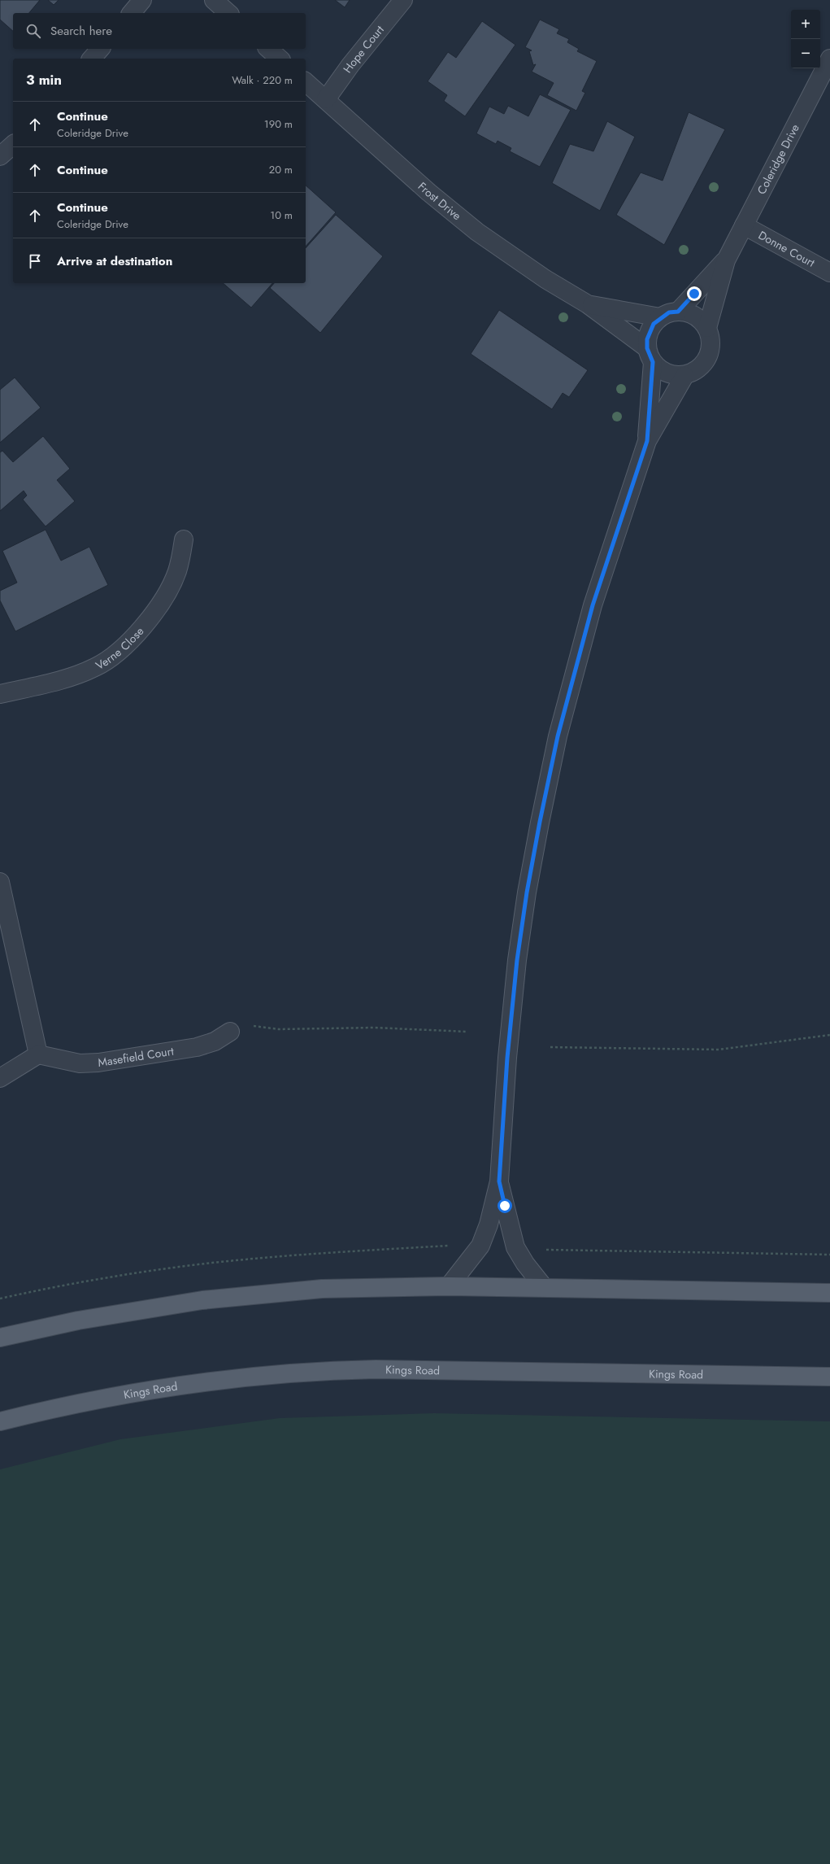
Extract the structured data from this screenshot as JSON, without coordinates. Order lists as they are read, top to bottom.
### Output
{
  "streets": {
    "main road": ["Kings Road"],
    "street": [
      "Hope Court",
      "Coleridge Drive",
      "Frost Drive",
      "Donne Court",
      "Verne Close",
      "Masefield Court"
    ]
  },
  "crossings": [
    ["Hope Court", "Frost Drive"],
    ["Coleridge Drive", "Frost Drive"],
    ["Coleridge Drive", "Donne Court"]
  ],
  "page": {
    "map_buttons": ["+", "−"],
    "search": "Search here",
    "heading": ["3 min", "Walk · 220 m"],
    "list": [
      ["Continue", "Coleridge Drive", "190 m"],
      ["Continue", "20 m"],
      ["Continue", "Coleridge Drive", "10 m"],
      "Arrive at destination"
    ]
  }
}
